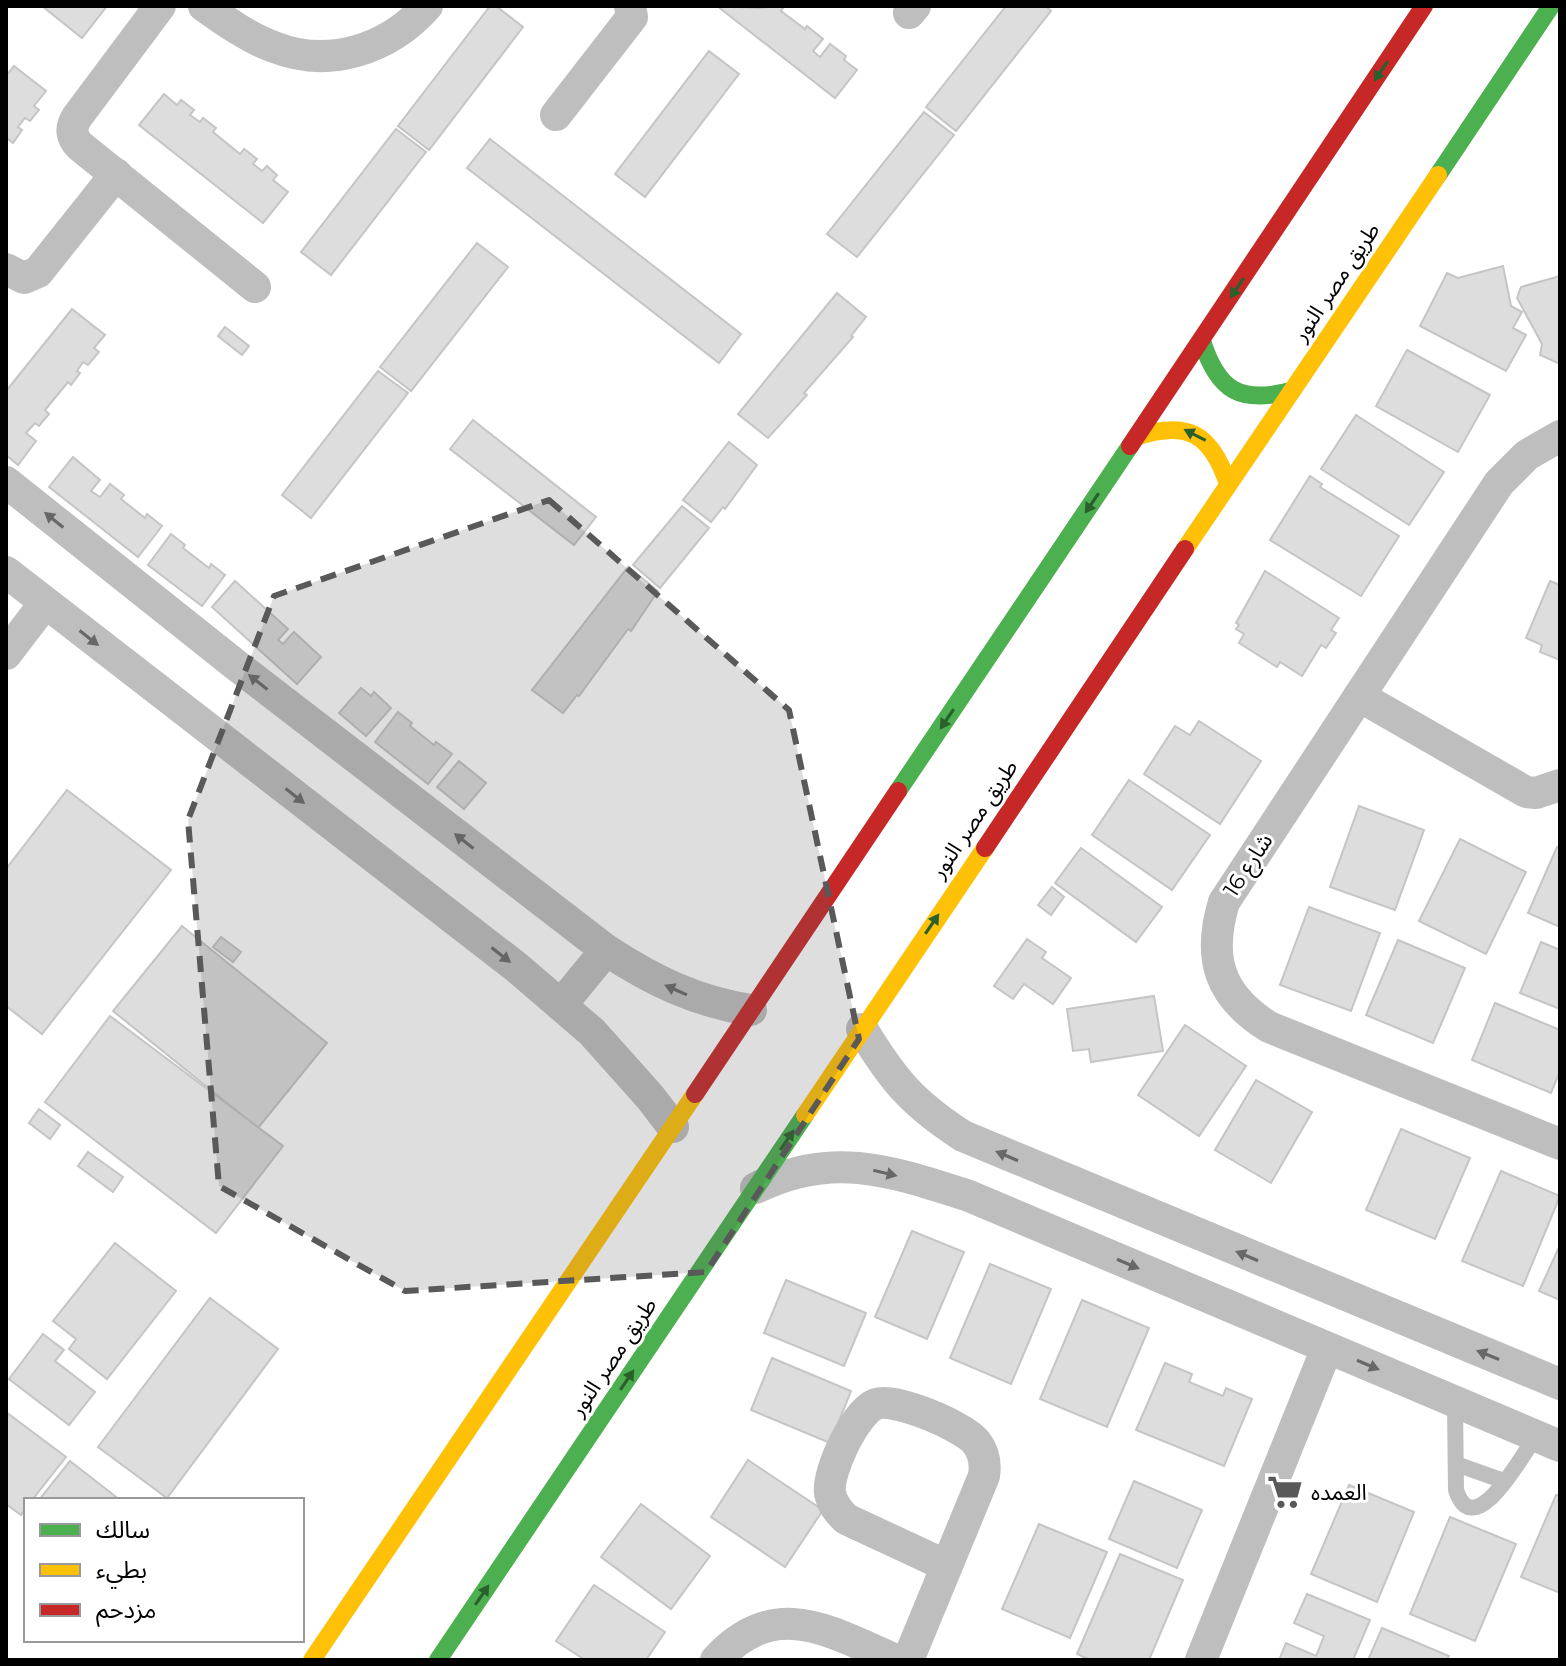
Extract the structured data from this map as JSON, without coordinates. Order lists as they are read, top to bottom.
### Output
{
  "streets": {
    "street": ["طريق مصر النور", "شارع 16"]
  },
  "places": {
    "supermarket": ["العمده"]
  },
  "legend": ["سالك", "بطيء", "مزدحم"]
}
